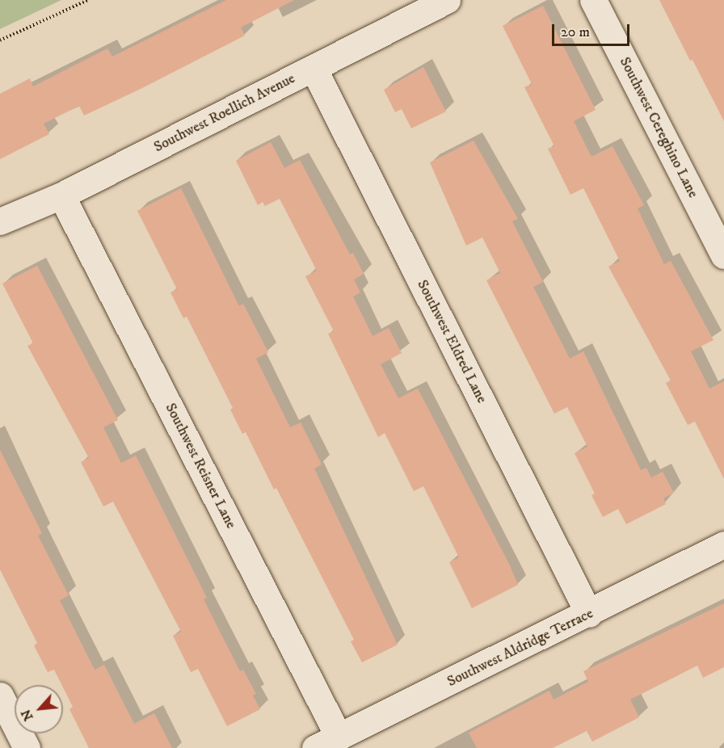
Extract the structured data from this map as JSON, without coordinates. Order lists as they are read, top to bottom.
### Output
{
  "streets": {
    "street": [
      "Southwest Roellich Avenue",
      "Southwest Cereghino Lane",
      "Southwest Eldred Lane",
      "Southwest Reisner Lane",
      "Southwest Aldridge Terrace"
    ]
  },
  "crossings": [
    ["Southwest Roellich Avenue", "Southwest Eldred Lane"],
    ["Southwest Roellich Avenue", "Southwest Reisner Lane"],
    ["Southwest Eldred Lane", "Southwest Aldridge Terrace"],
    ["Southwest Reisner Lane", "Southwest Aldridge Terrace"]
  ],
  "scale_bar": "20 m",
  "north": "bottom left"
}
